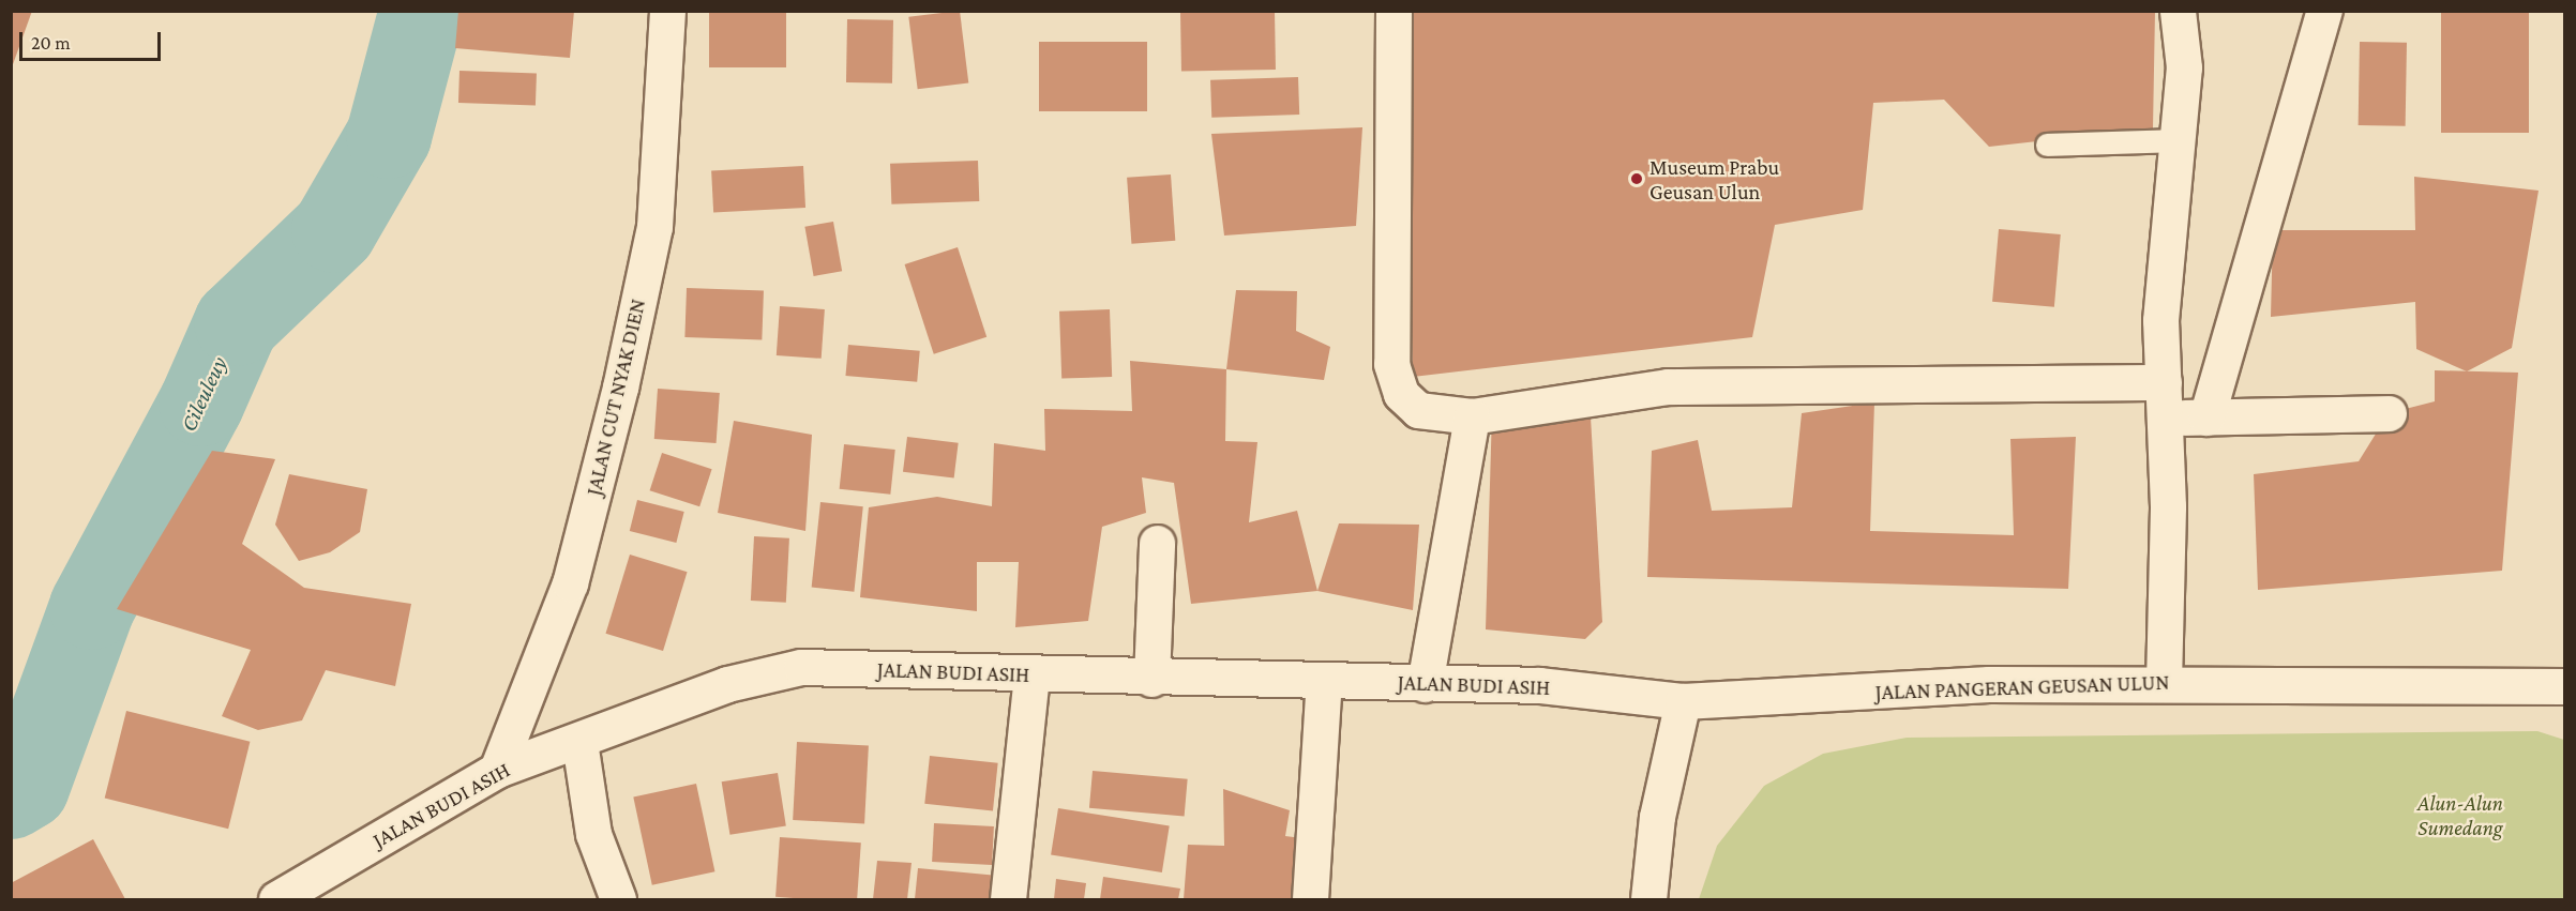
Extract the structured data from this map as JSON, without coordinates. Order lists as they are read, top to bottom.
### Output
{
  "streets": {
    "street": ["JALAN CUT NYAK DIEN", "JALAN BUDI ASIH", "JALAN PANGERAN GEUSAN ULUN"]
  },
  "crossings": [
    ["JALAN CUT NYAK DIEN", "JALAN BUDI ASIH"],
    ["JALAN BUDI ASIH", "JALAN PANGERAN GEUSAN ULUN"]
  ],
  "water": ["Cileuleuy"],
  "parks": ["Alun-Alun Sumedang"],
  "places": ["Museum Prabu Geusan Ulun"],
  "scale_bar": "20 m"
}
